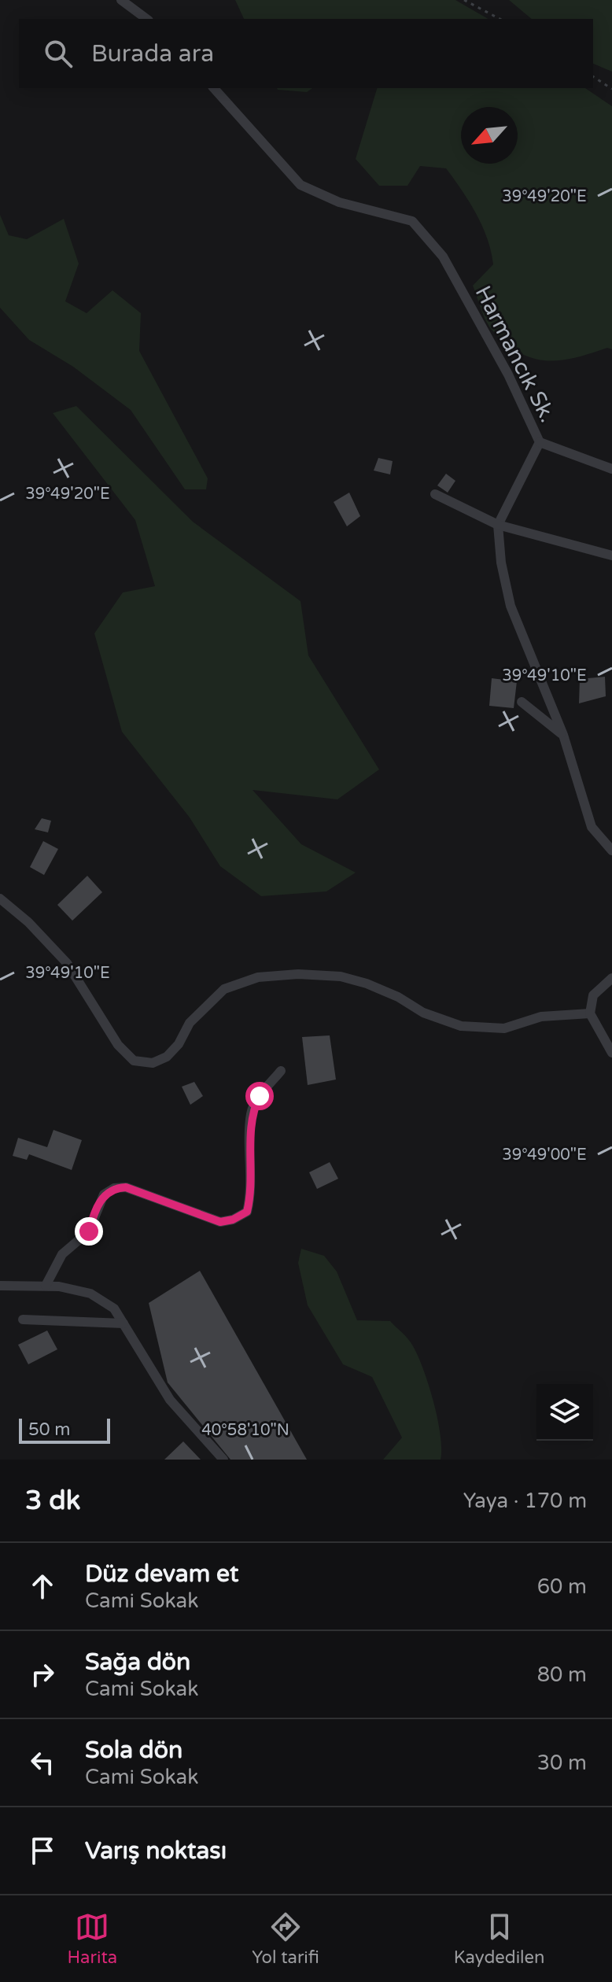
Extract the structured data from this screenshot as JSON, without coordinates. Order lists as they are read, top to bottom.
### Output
{
  "streets": {
    "street": ["Harmancık Sk."]
  },
  "scale_bar": "50 m",
  "north": "bottom left",
  "page": {
    "search": "Burada ara",
    "scale": "50 m",
    "heading": ["3 dk", "Yaya · 170 m"],
    "list": [
      ["Düz devam et", "Cami Sokak", "60 m"],
      ["Sağa dön", "Cami Sokak", "80 m"],
      ["Sola dön", "Cami Sokak", "30 m"],
      "Varış noktası"
    ],
    "nav": ["Harita", "Yol tarifi", "Kaydedilen"]
  },
  "coordinates": [
    "39°49'20\"E",
    "39°49'10\"E",
    "39°49'00\"E",
    "40°58'10\"N"
  ]
}
